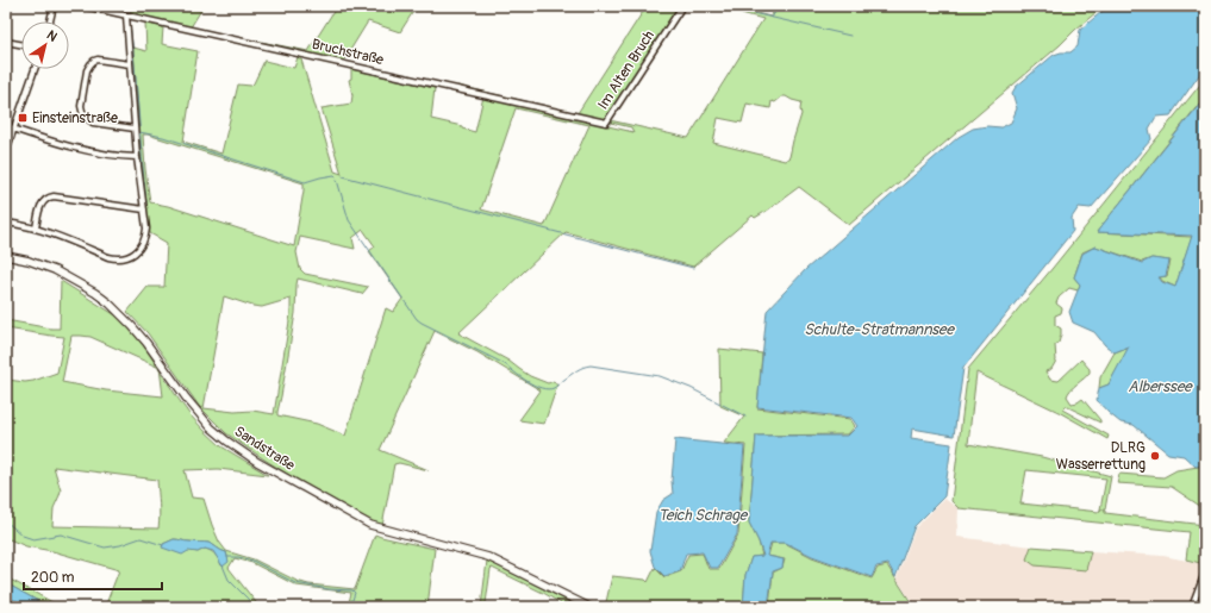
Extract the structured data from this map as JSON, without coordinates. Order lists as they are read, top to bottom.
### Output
{
  "streets": {
    "main road": ["Sandstraße"],
    "street": ["Bruchstraße", "Im Alten Bruch"]
  },
  "crossings": [
    ["Bruchstraße", "Im Alten Bruch"]
  ],
  "water": ["Schulte-Stratmannsee", "Alberssee", "Teich Schrage"],
  "places": {
    "transit": ["Einsteinstraße"],
    "other": ["DLRG Wasserrettung"]
  },
  "scale_bar": "200 m",
  "north": "top right"
}
